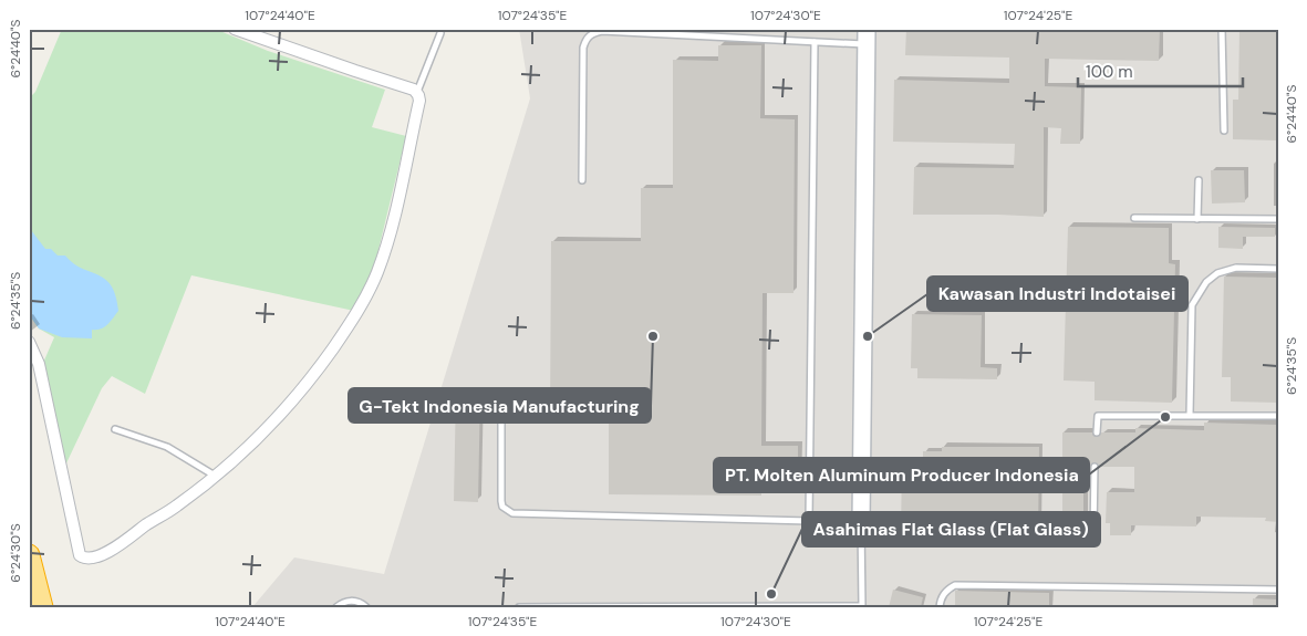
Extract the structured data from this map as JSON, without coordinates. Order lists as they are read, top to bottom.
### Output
{
  "places": [
    "G-Tekt Indonesia Manufacturing",
    "Kawasan Industri Indotaisei",
    "PT. Molten Aluminum Producer Indonesia",
    "Asahimas Flat Glass (Flat Glass)"
  ],
  "scale_bar": "100 m",
  "coordinates": [
    "107°24'40\"E",
    "107°24'35\"E",
    "107°24'30\"E",
    "107°24'25\"E",
    "6°24'40\"S",
    "6°24'35\"S",
    "6°24'30\"S"
  ]
}
